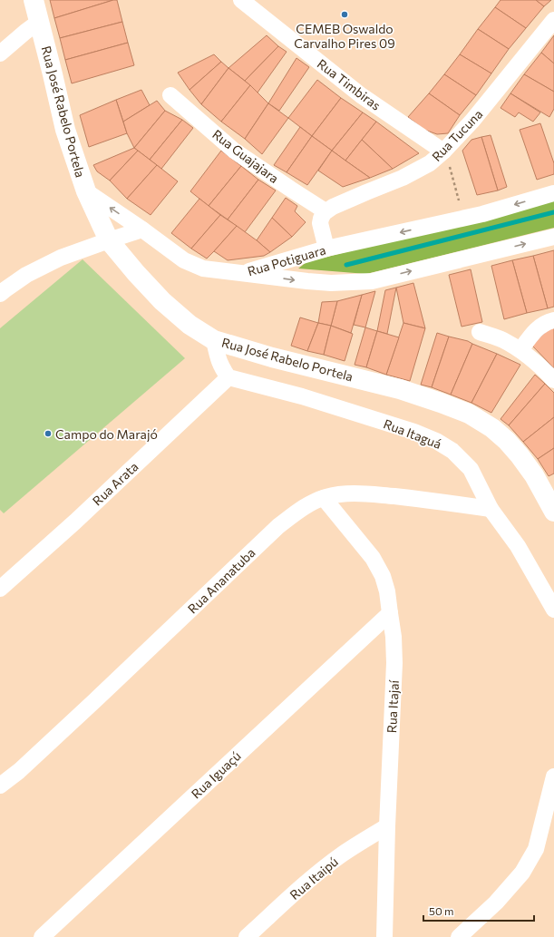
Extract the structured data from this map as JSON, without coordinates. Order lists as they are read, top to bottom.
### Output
{
  "streets": {
    "street": [
      "Rua Timbiras",
      "Rua José Rabelo Portela",
      "Rua Tucuna",
      "Rua Guajajara",
      "Rua Potiguara",
      "Rua Itaguá",
      "Rua Arata",
      "Rua Ananatuba",
      "Rua Itajaí",
      "Rua Iguaçú",
      "Rua Itaipú"
    ]
  },
  "crossings": [
    ["Rua Timbiras", "Rua Tucuna"],
    ["Rua Tucuna", "Rua Guajajara"],
    ["Rua Itaguá", "Rua Arata"],
    ["Rua Itaguá", "Rua Ananatuba"],
    ["Rua Ananatuba", "Rua Itajaí"],
    ["Rua Itajaí", "Rua Iguaçú"],
    ["Rua Itajaí", "Rua Itaipú"]
  ],
  "places": ["CEMEB Oswaldo Carvalho Pires 09", "Campo do Marajó"],
  "scale_bar": "50 m"
}
